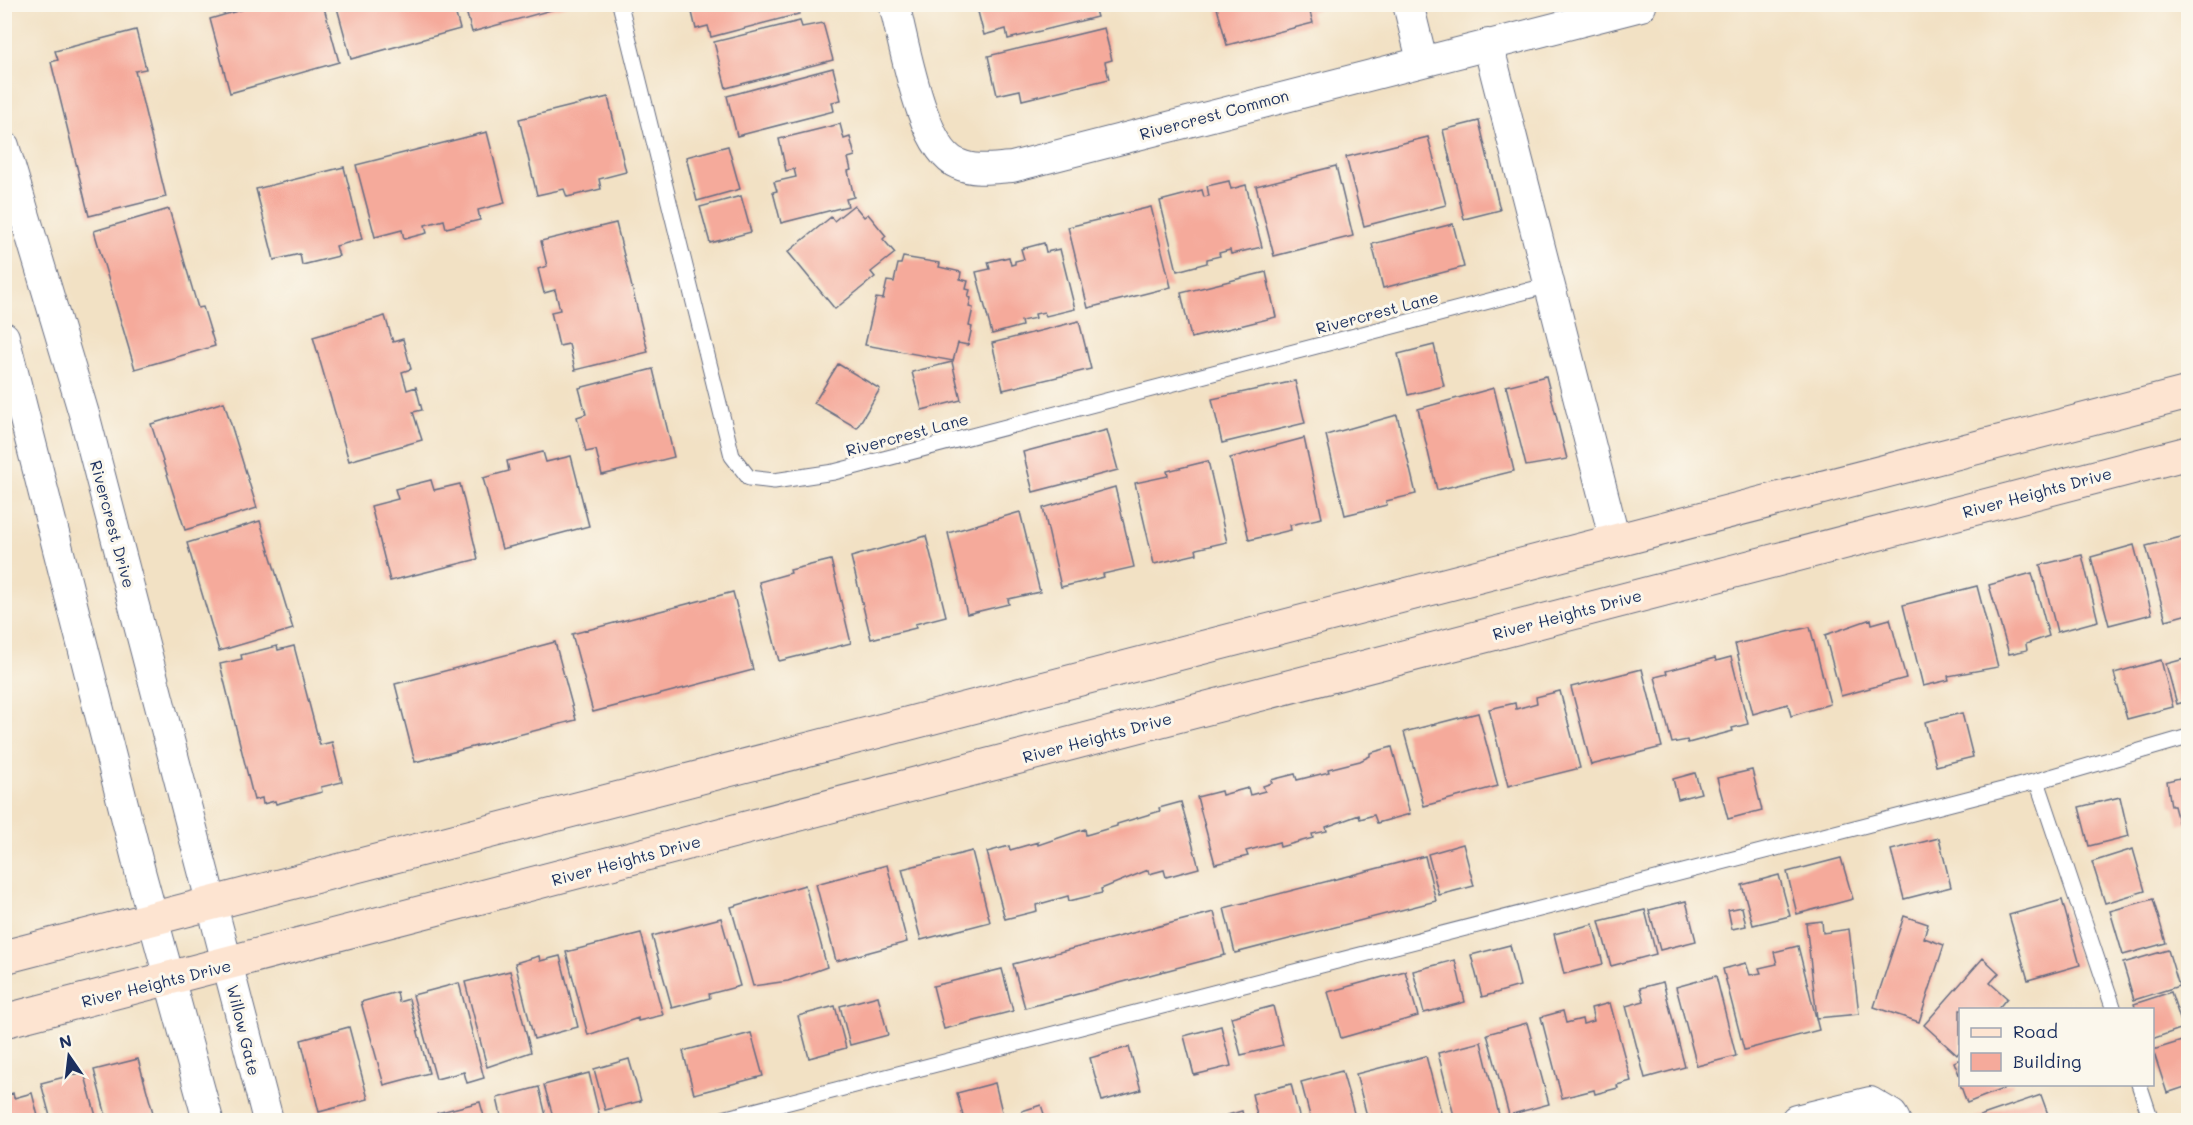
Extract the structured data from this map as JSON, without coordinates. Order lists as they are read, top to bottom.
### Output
{
  "streets": {
    "street": [
      "Rivercrest Common",
      "River Heights Drive",
      "Rivercrest Drive",
      "Willow Gate"
    ],
    "lane": ["Rivercrest Lane"]
  },
  "crossings": [
    ["River Heights Drive", "Willow Gate"],
    ["Rivercrest Drive", "Willow Gate"]
  ],
  "legend": ["Road", "Building"],
  "north": "top"
}
